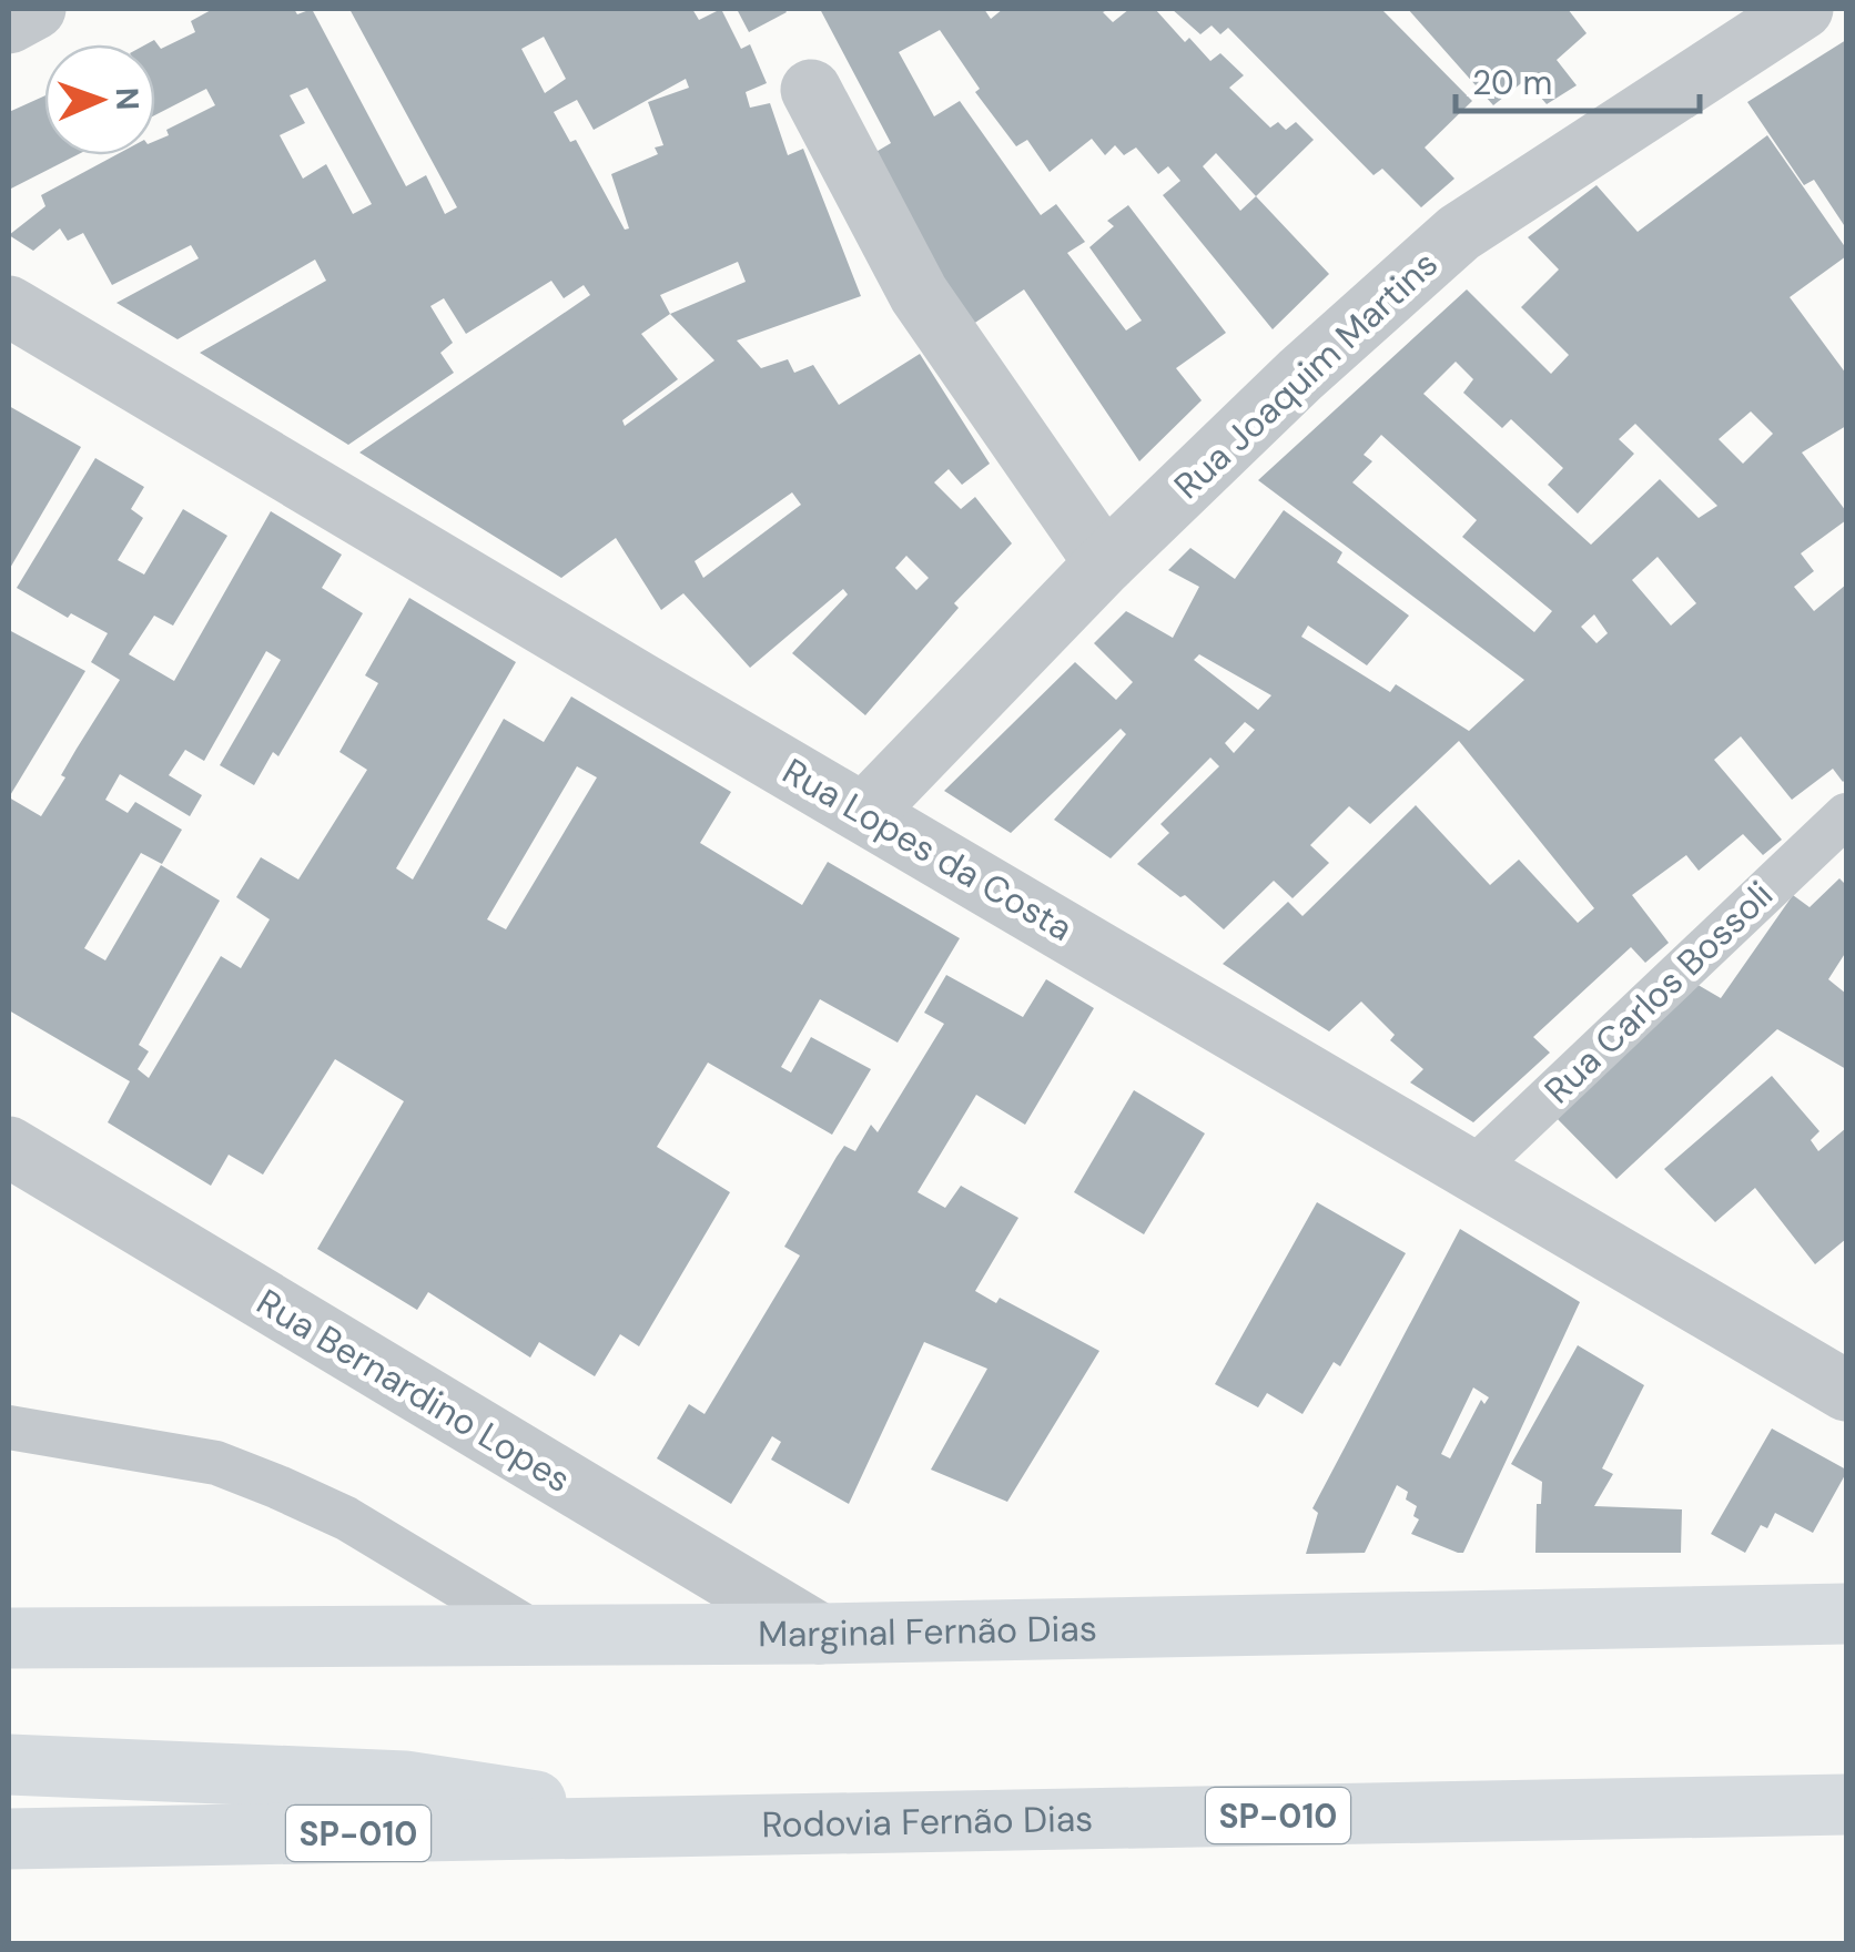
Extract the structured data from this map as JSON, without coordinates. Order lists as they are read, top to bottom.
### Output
{
  "streets": {
    "main road": ["Marginal Fernão Dias", "SP-010", "Rodovia Fernão Dias"],
    "street": ["Rua Joaquim Martins", "Rua Lopes da Costa", "Rua Bernardino Lopes"],
    "lane": ["Rua Carlos Bossoli"]
  },
  "crossings": [
    ["Rua Joaquim Martins", "Rua Lopes da Costa"],
    ["Rua Lopes da Costa", "Rua Carlos Bossoli"],
    ["Rua Bernardino Lopes", "Marginal Fernão Dias"]
  ],
  "scale_bar": "20 m",
  "north": "right"
}
